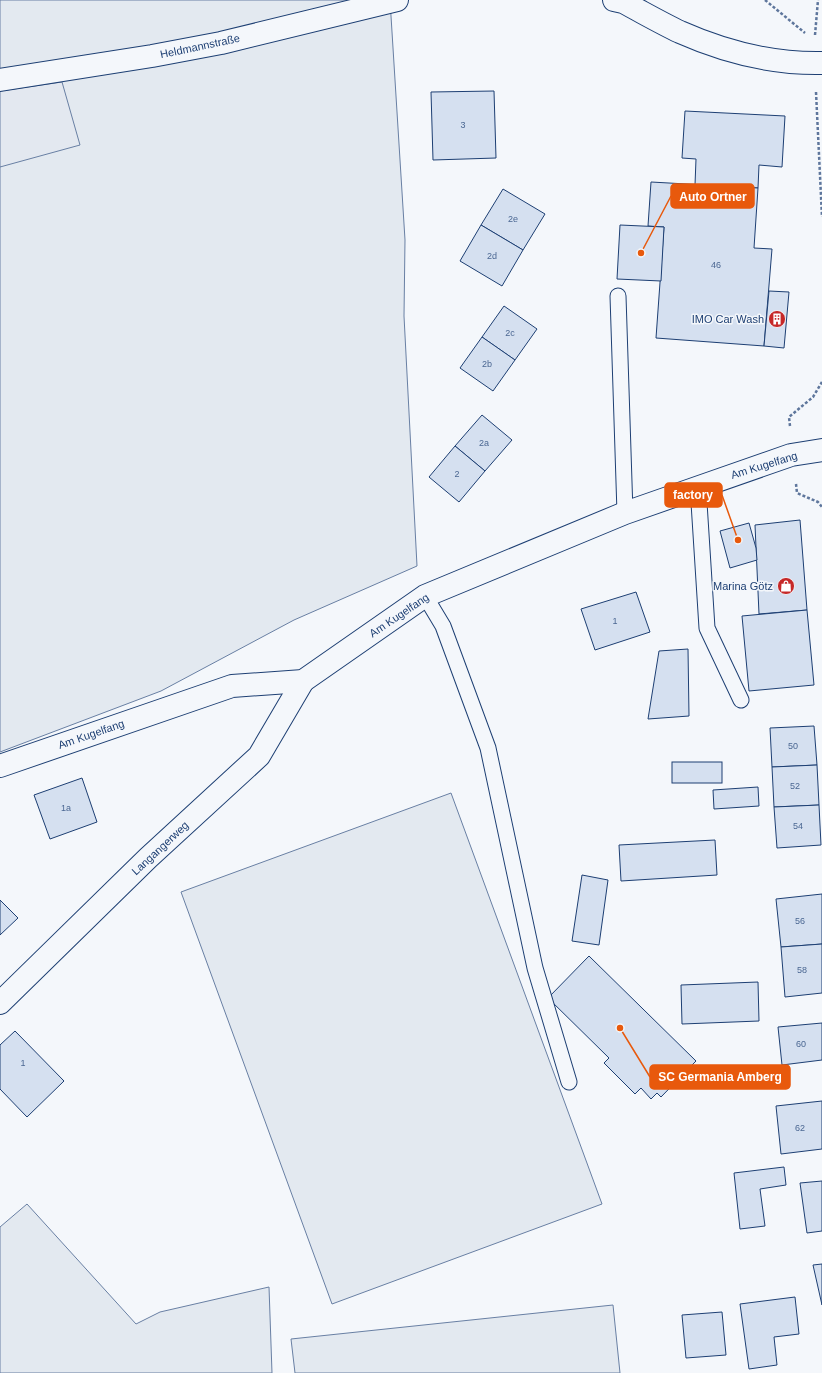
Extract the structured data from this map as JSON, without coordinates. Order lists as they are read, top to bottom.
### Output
{
  "streets": {
    "street": ["Heldmannstraße", "Am Kugelfang", "Langangerweg"]
  },
  "crossings": [
    ["Am Kugelfang", "Langangerweg"]
  ],
  "places": {
    "other": ["Auto Ortner", "factory", "SC Germania Amberg"],
    "building": ["IMO Car Wash"],
    "shop": ["Marina Götz"]
  },
  "house_numbers": [
    "3",
    "2e",
    "2d",
    "46",
    "2c",
    "2b",
    "2a",
    "2",
    "1",
    "50",
    "52",
    "1a",
    "54",
    "56",
    "58",
    "60",
    "1",
    "62"
  ]
}
